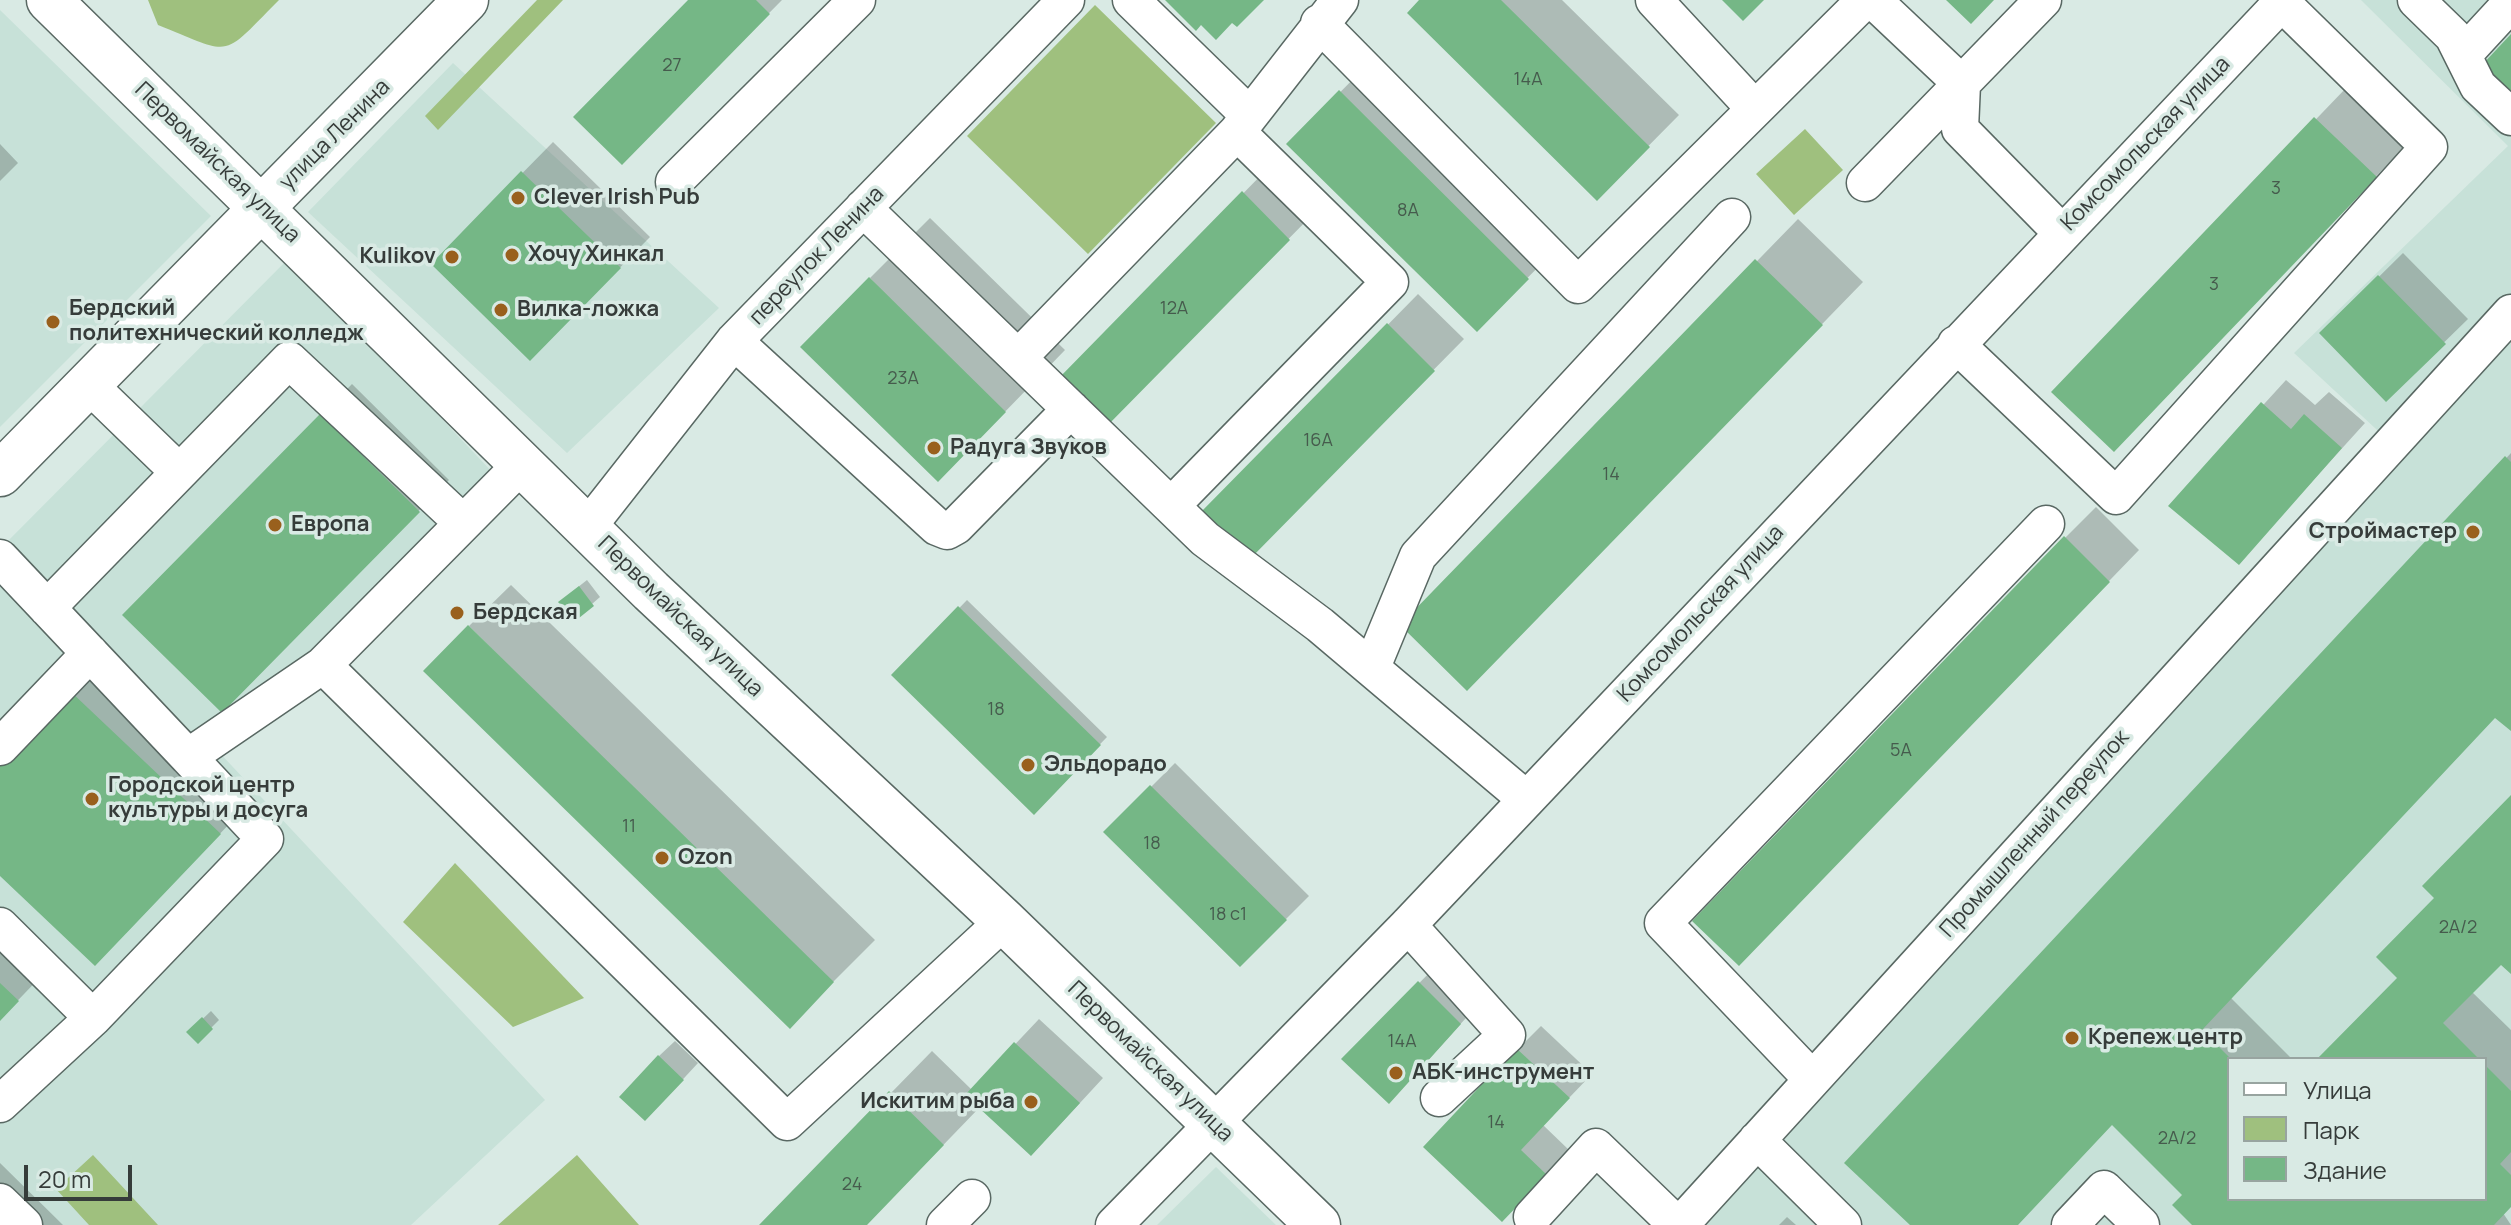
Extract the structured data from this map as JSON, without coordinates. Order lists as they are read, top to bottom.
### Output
{
  "streets": {
    "main road": ["улица Ленина", "Первомайская улица"],
    "street": ["Комсомольская улица", "переулок Ленина", "Промышленный переулок"]
  },
  "crossings": [
    ["улица Ленина", "Первомайская улица"],
    ["Комсомольская улица", "Первомайская улица"],
    ["Первомайская улица", "переулок Ленина"]
  ],
  "places": [
    "Clever Irish Pub",
    "Хочу Хинкал",
    "Kulikov",
    "Вилка-ложка",
    "Бердский политехнический колледж",
    "Радуга Звуков",
    "Европа",
    "Строймастер",
    "Бердская",
    "Эльдорадо",
    "Городской центр культуры и досуга",
    "Ozon",
    "Крепеж центр",
    "АБК-инструмент",
    "Искитим рыба"
  ],
  "house_numbers": [
    "27",
    "14А",
    "3",
    "8А",
    "3",
    "12А",
    "23А",
    "16А",
    "14",
    "18",
    "5А",
    "11",
    "18",
    "18 с1",
    "2А/2",
    "14А",
    "14",
    "2А/2",
    "24"
  ],
  "legend": ["Улица", "Парк", "Здание"],
  "scale_bar": "20 m"
}
